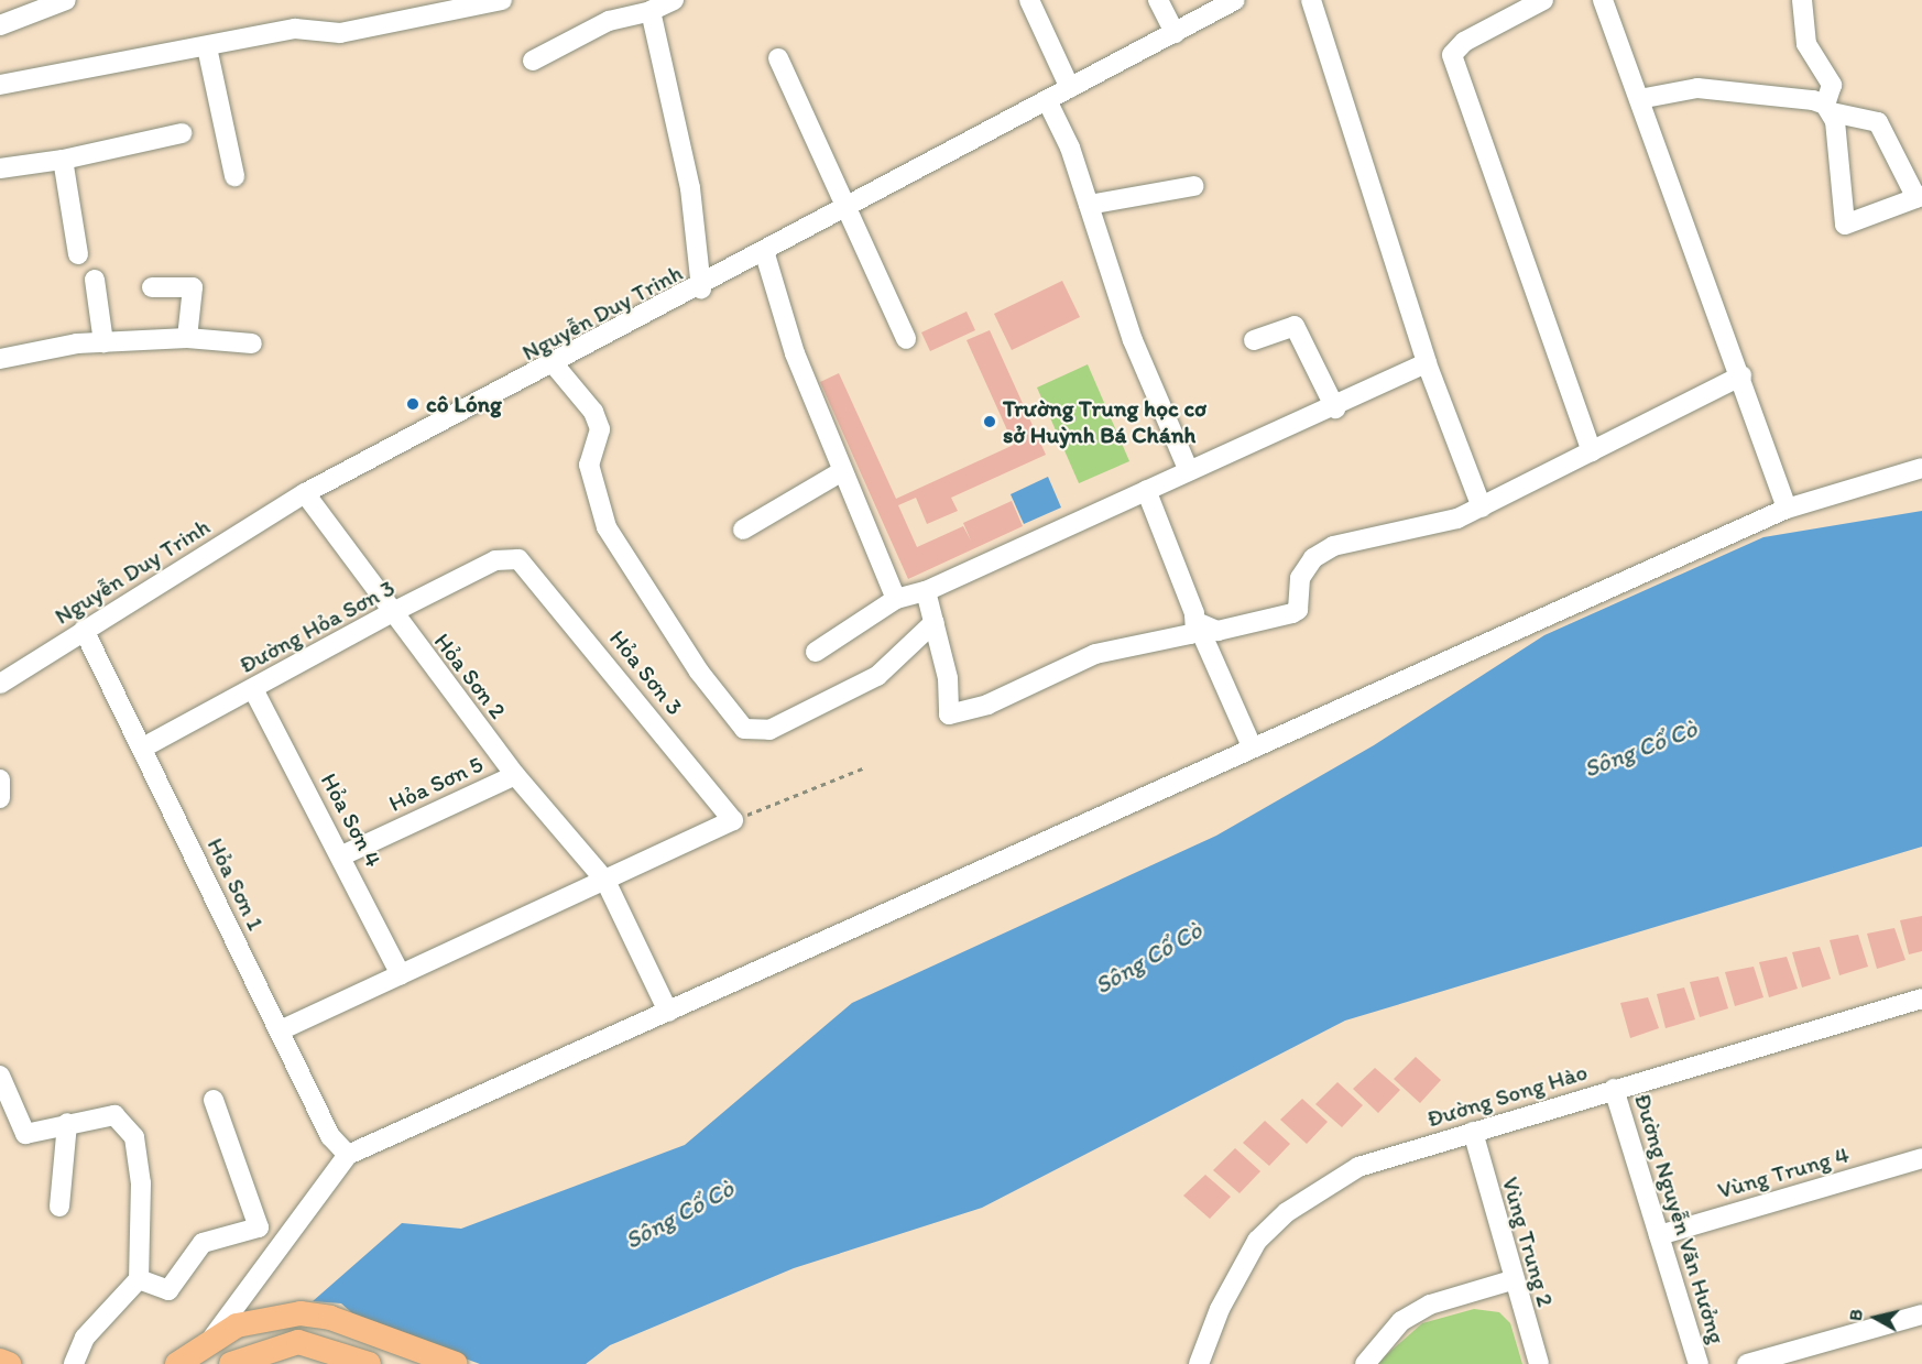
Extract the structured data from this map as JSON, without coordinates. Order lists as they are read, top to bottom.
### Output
{
  "streets": {
    "street": [
      "Nguyễn Duy Trinh",
      "Đường Hỏa Sơn 3",
      "Hỏa Sơn 3",
      "Hỏa Sơn 2",
      "Hỏa Sơn 5",
      "Hỏa Sơn 4",
      "Hỏa Sơn 1",
      "Đường Song Hào",
      "Vùng Trung 4",
      "Đường Nguyễn Văn Hưởng",
      "Vùng Trung 2"
    ]
  },
  "crossings": [
    ["Nguyễn Duy Trinh", "Hỏa Sơn 2"],
    ["Nguyễn Duy Trinh", "Hỏa Sơn 1"],
    ["Đường Hỏa Sơn 3", "Hỏa Sơn 3"],
    ["Đường Hỏa Sơn 3", "Hỏa Sơn 2"],
    ["Đường Hỏa Sơn 3", "Hỏa Sơn 4"],
    ["Đường Hỏa Sơn 3", "Hỏa Sơn 1"],
    ["Hỏa Sơn 2", "Hỏa Sơn 5"],
    ["Hỏa Sơn 5", "Hỏa Sơn 4"],
    ["Đường Song Hào", "Đường Nguyễn Văn Hưởng"],
    ["Đường Song Hào", "Vùng Trung 2"],
    ["Vùng Trung 4", "Đường Nguyễn Văn Hưởng"]
  ],
  "water": ["Sông Cổ Cò"],
  "places": ["cô Lóng", "Trường Trung học cơ sở Huỳnh Bá Chánh"],
  "north": "left"
}
